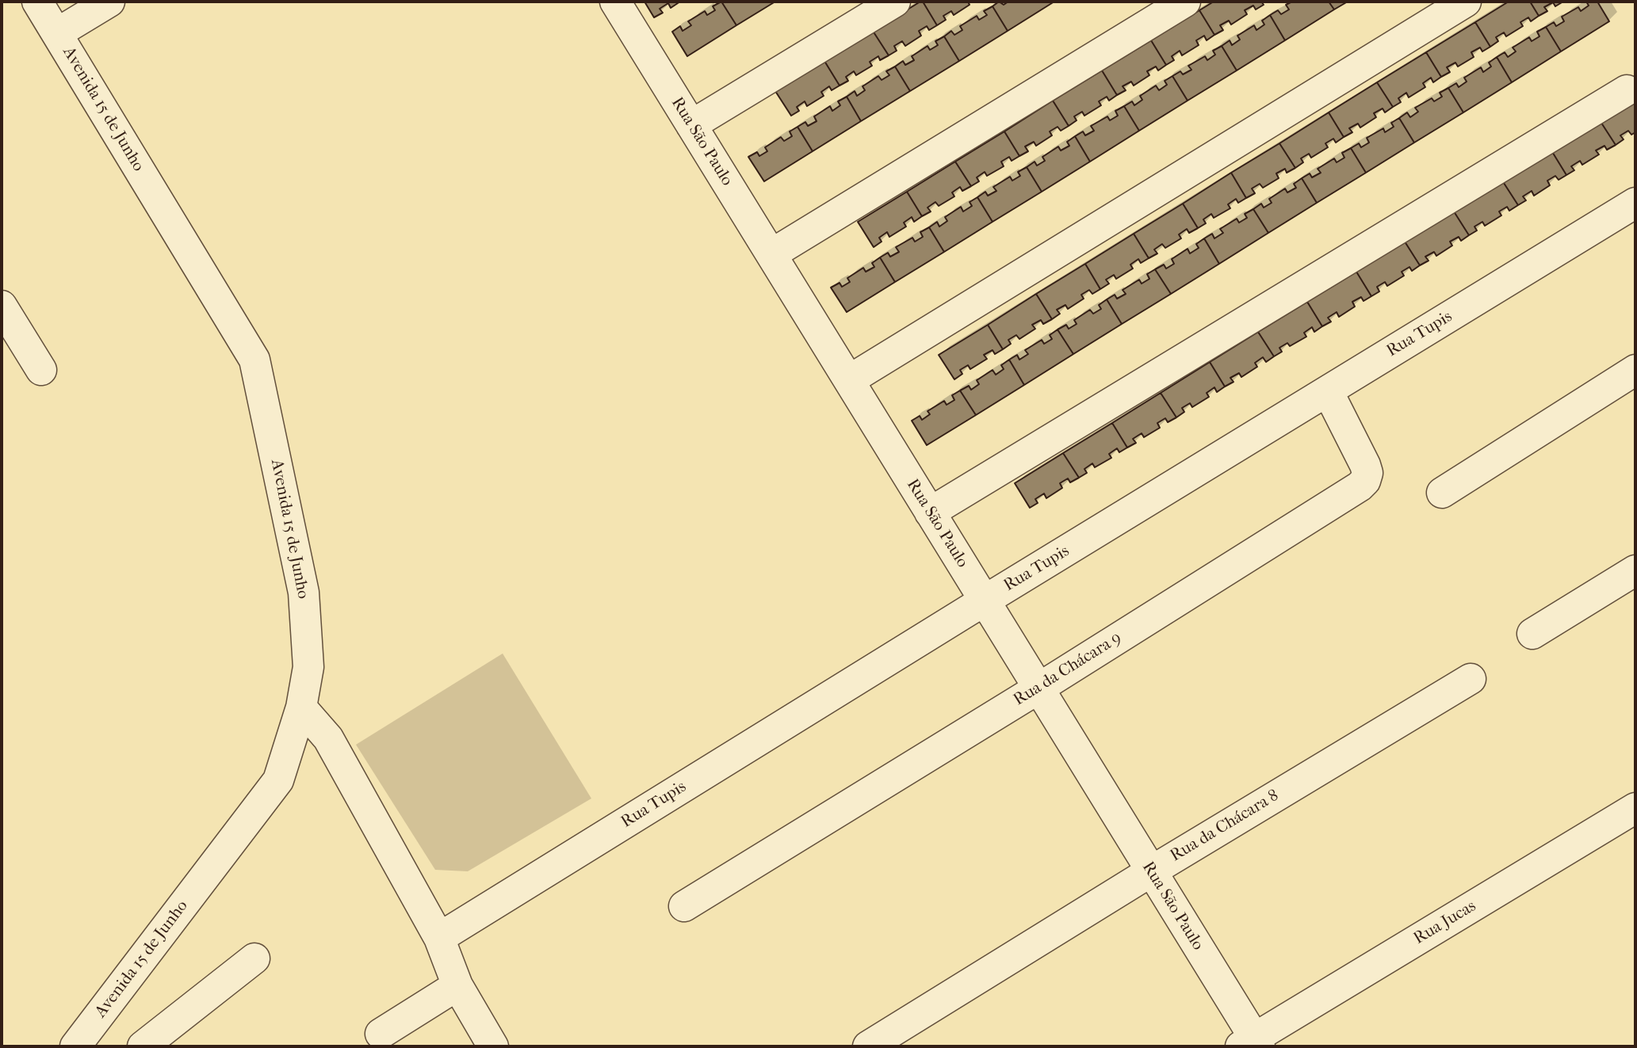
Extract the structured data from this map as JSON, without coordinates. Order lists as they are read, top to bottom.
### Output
{
  "streets": {
    "street": [
      "Avenida 15 de Junho",
      "Rua São Paulo",
      "Rua Tupis",
      "Rua da Chácara 9",
      "Rua da Chácara 8",
      "Rua Jucas"
    ]
  },
  "crossings": [
    ["Rua São Paulo", "Rua Tupis"],
    ["Rua São Paulo", "Rua da Chácara 9"],
    ["Rua São Paulo", "Rua da Chácara 8"],
    ["Rua São Paulo", "Rua Jucas"],
    ["Rua Tupis", "Rua da Chácara 9"]
  ]
}
